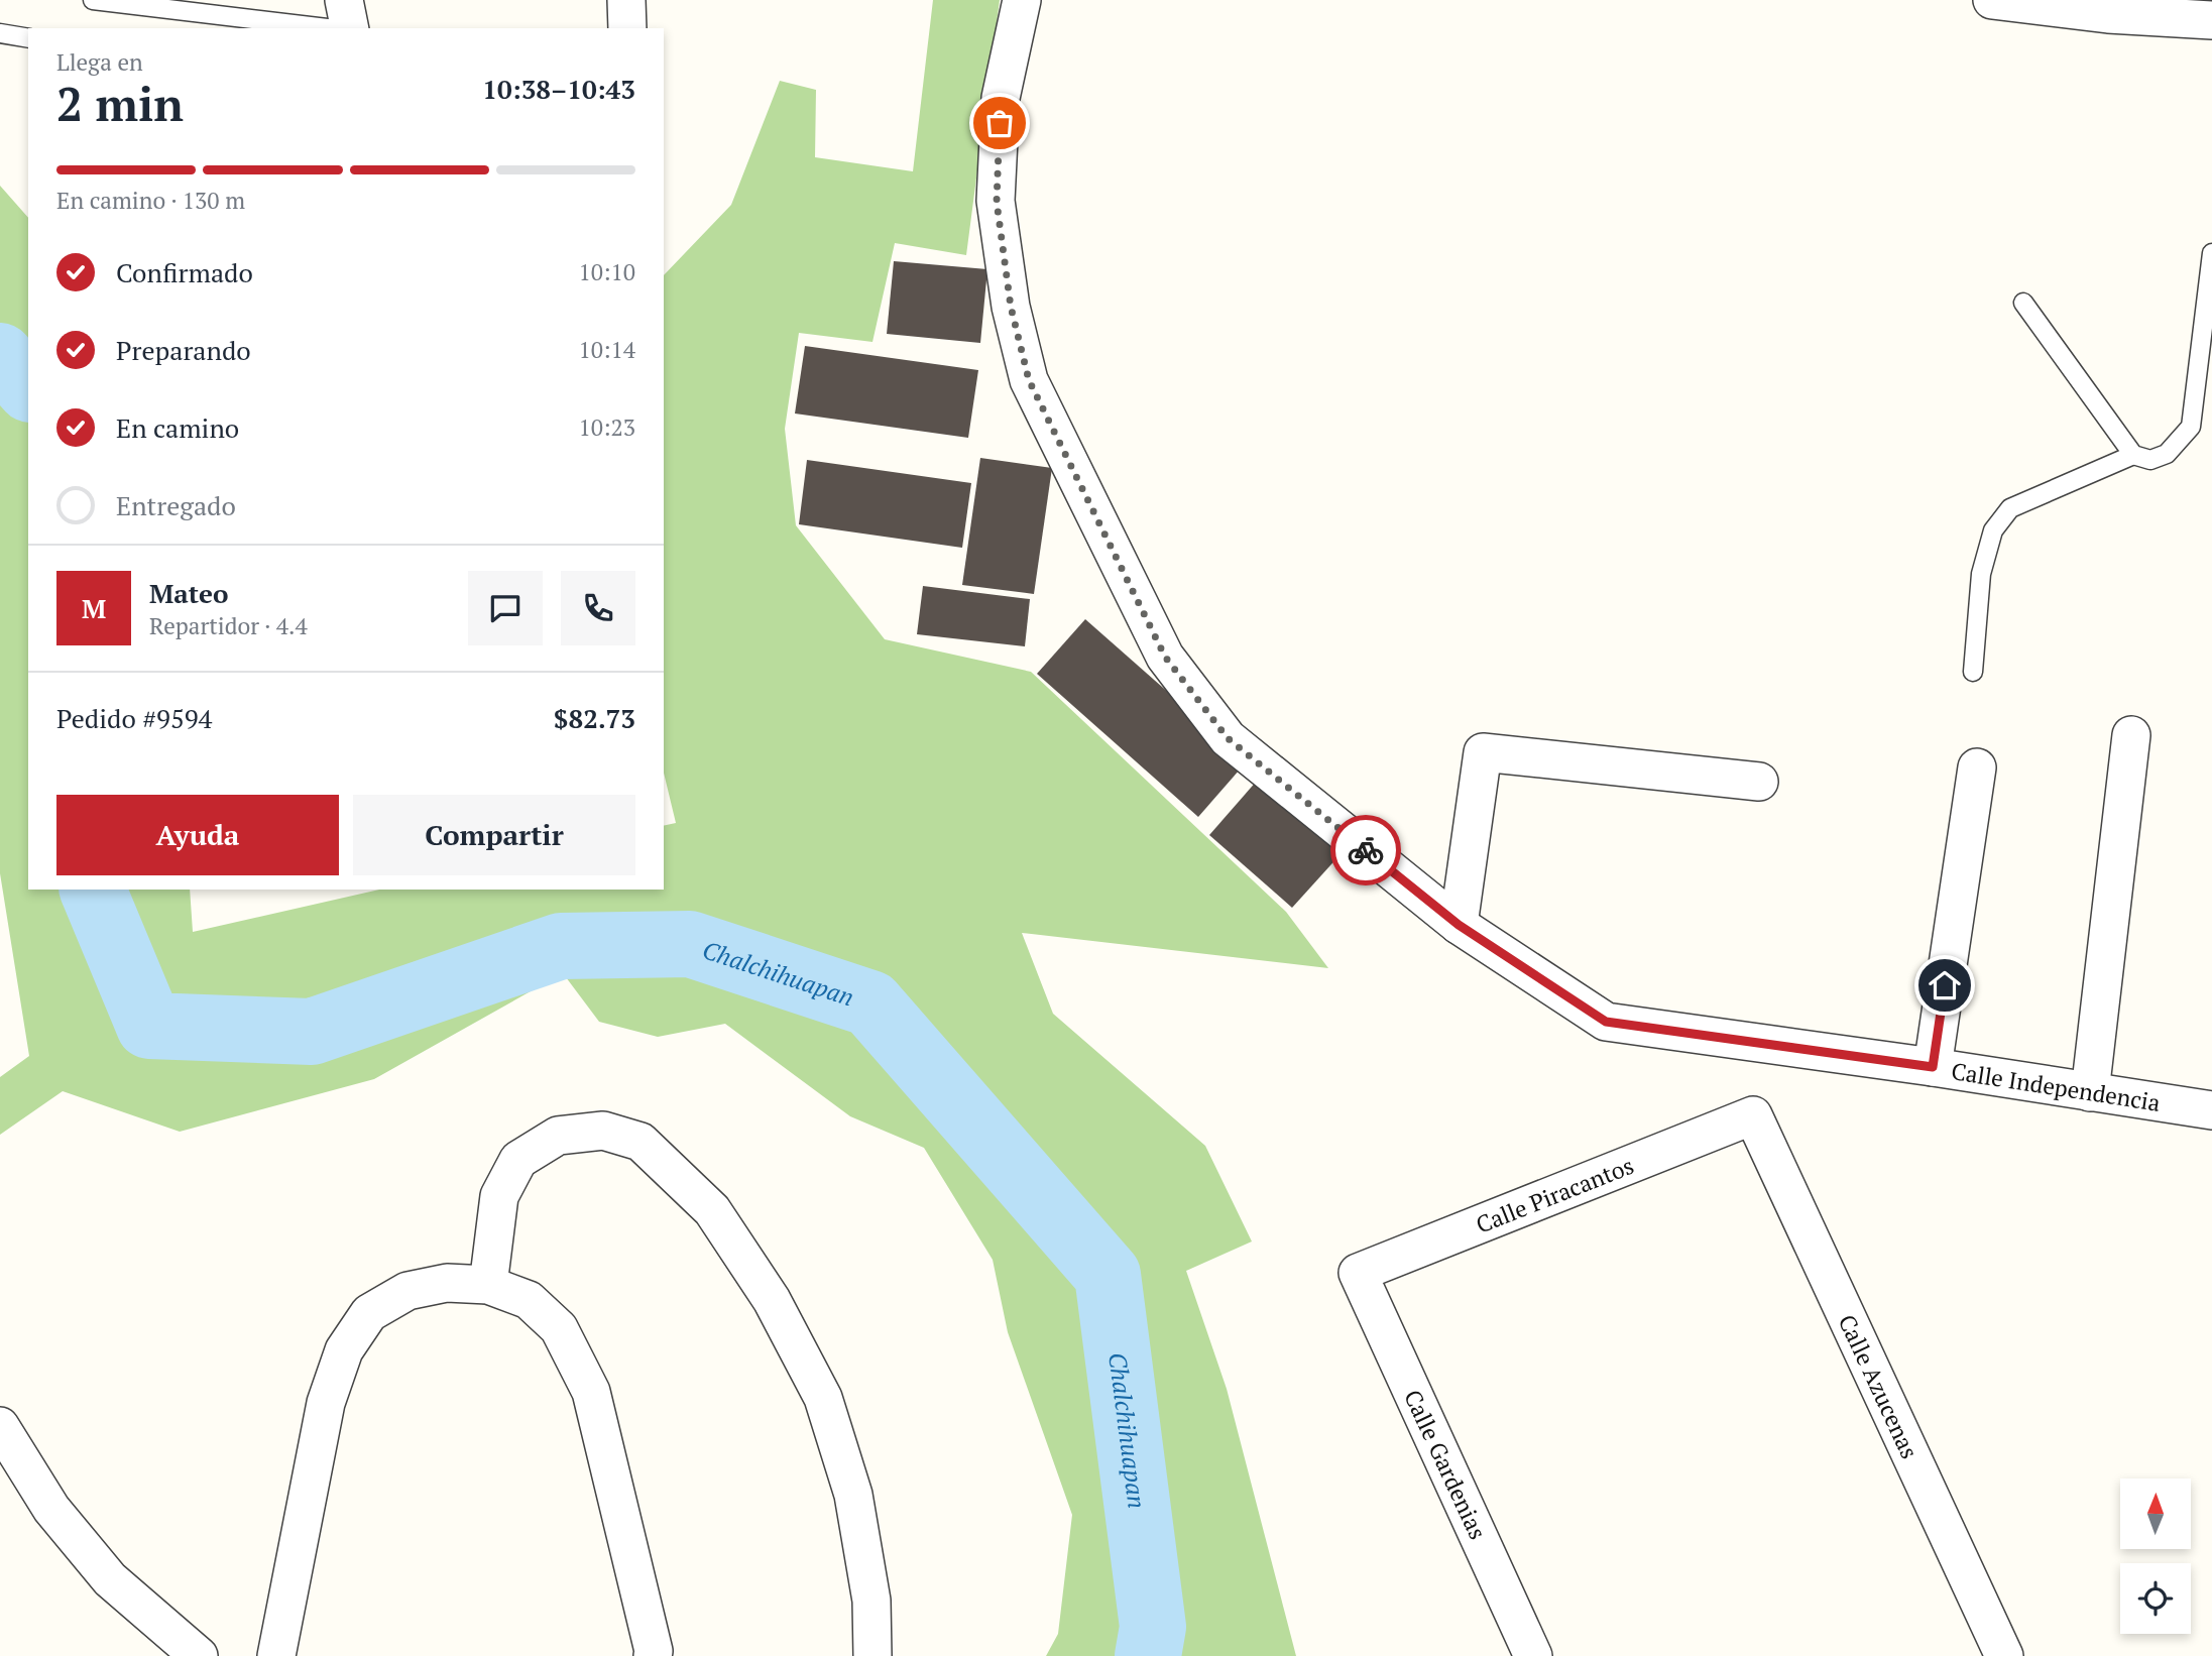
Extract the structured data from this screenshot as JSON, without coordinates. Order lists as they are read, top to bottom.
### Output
{
  "streets": {
    "street": [
      "Calle Independencia",
      "Calle Piracantos",
      "Calle Azucenas",
      "Calle Gardenias"
    ]
  },
  "crossings": [
    ["Calle Piracantos", "Calle Azucenas"],
    ["Calle Piracantos", "Calle Gardenias"]
  ],
  "water": ["Chalchihuapan"],
  "north": "top",
  "page": {
    "heading": ["2 min", "Llega en", "10:38–10:43"],
    "panel": [
      "Mateo",
      "Repartidor · 4.4",
      "Pedido #9594",
      "$82.73"
    ],
    "bar": "En camino · 130 m",
    "list": [
      ["Confirmado", "10:10"],
      ["Preparando", "10:14"],
      ["En camino", "10:23"],
      "Entregado"
    ],
    "round": "M",
    "buttons": ["Ayuda", "Compartir"]
  }
}
